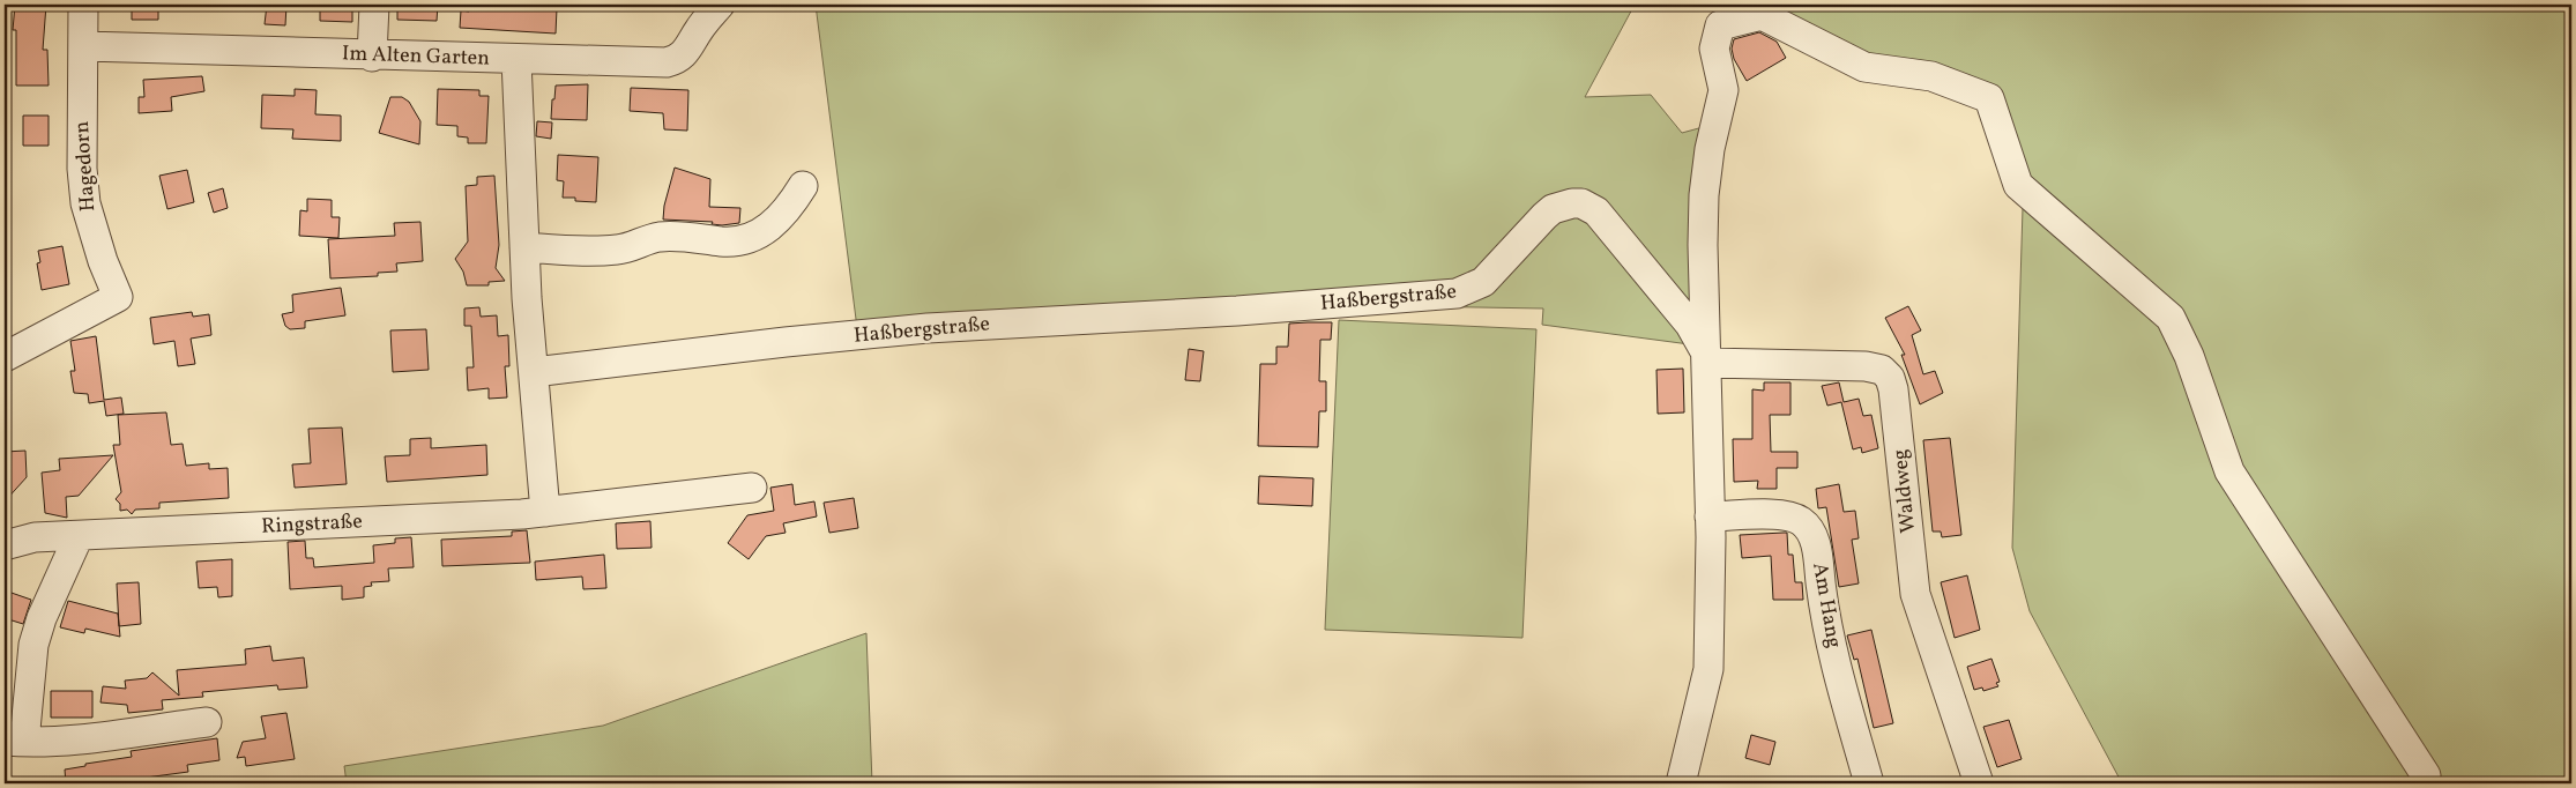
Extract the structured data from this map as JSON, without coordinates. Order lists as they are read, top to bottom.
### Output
{
  "streets": {
    "street": [
      "Im Alten Garten",
      "Hagedorn",
      "Haßbergstraße",
      "Waldweg",
      "Ringstraße",
      "Am Hang"
    ]
  },
  "crossings": [
    ["Im Alten Garten", "Hagedorn"],
    ["Haßbergstraße", "Waldweg"],
    ["Haßbergstraße", "Am Hang"]
  ]
}
